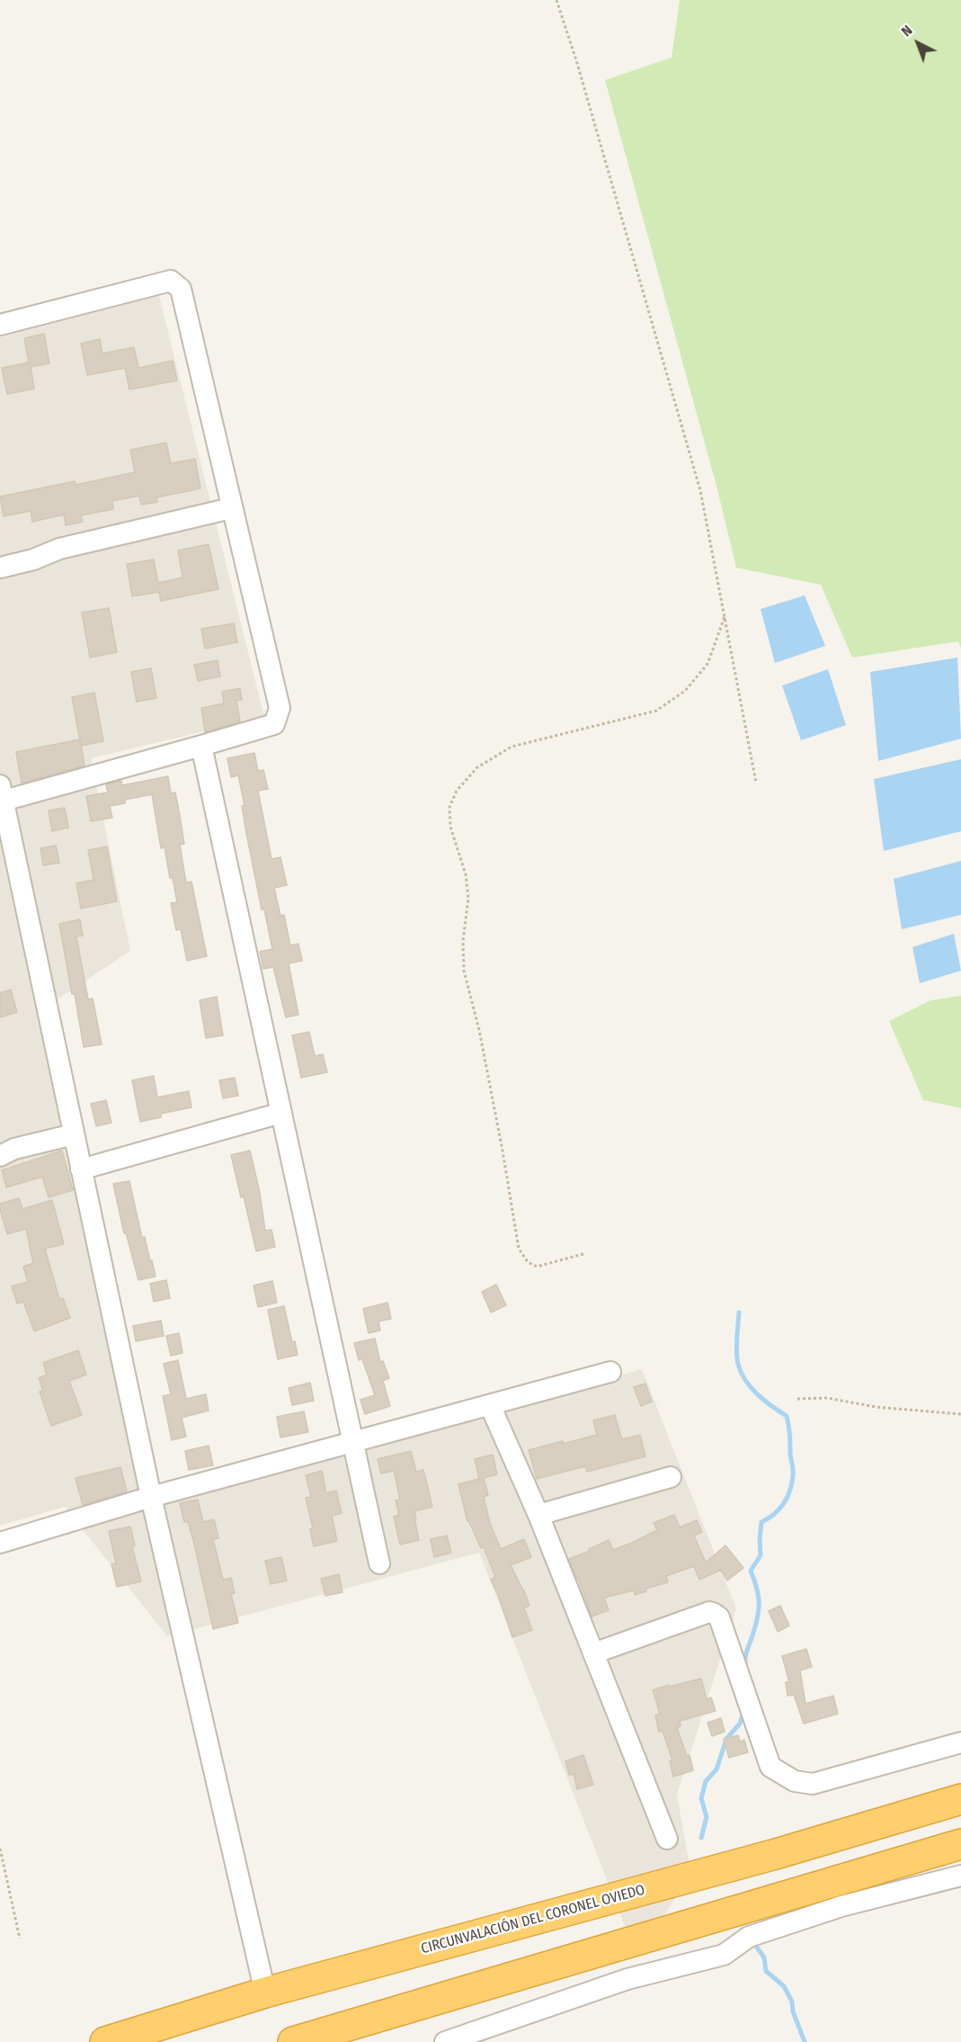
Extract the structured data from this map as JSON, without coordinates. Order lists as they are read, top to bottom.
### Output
{
  "streets": {
    "highway": ["CIRCUNVALACIÓN DEL CORONEL OVIEDO"]
  },
  "north": "top left"
}
